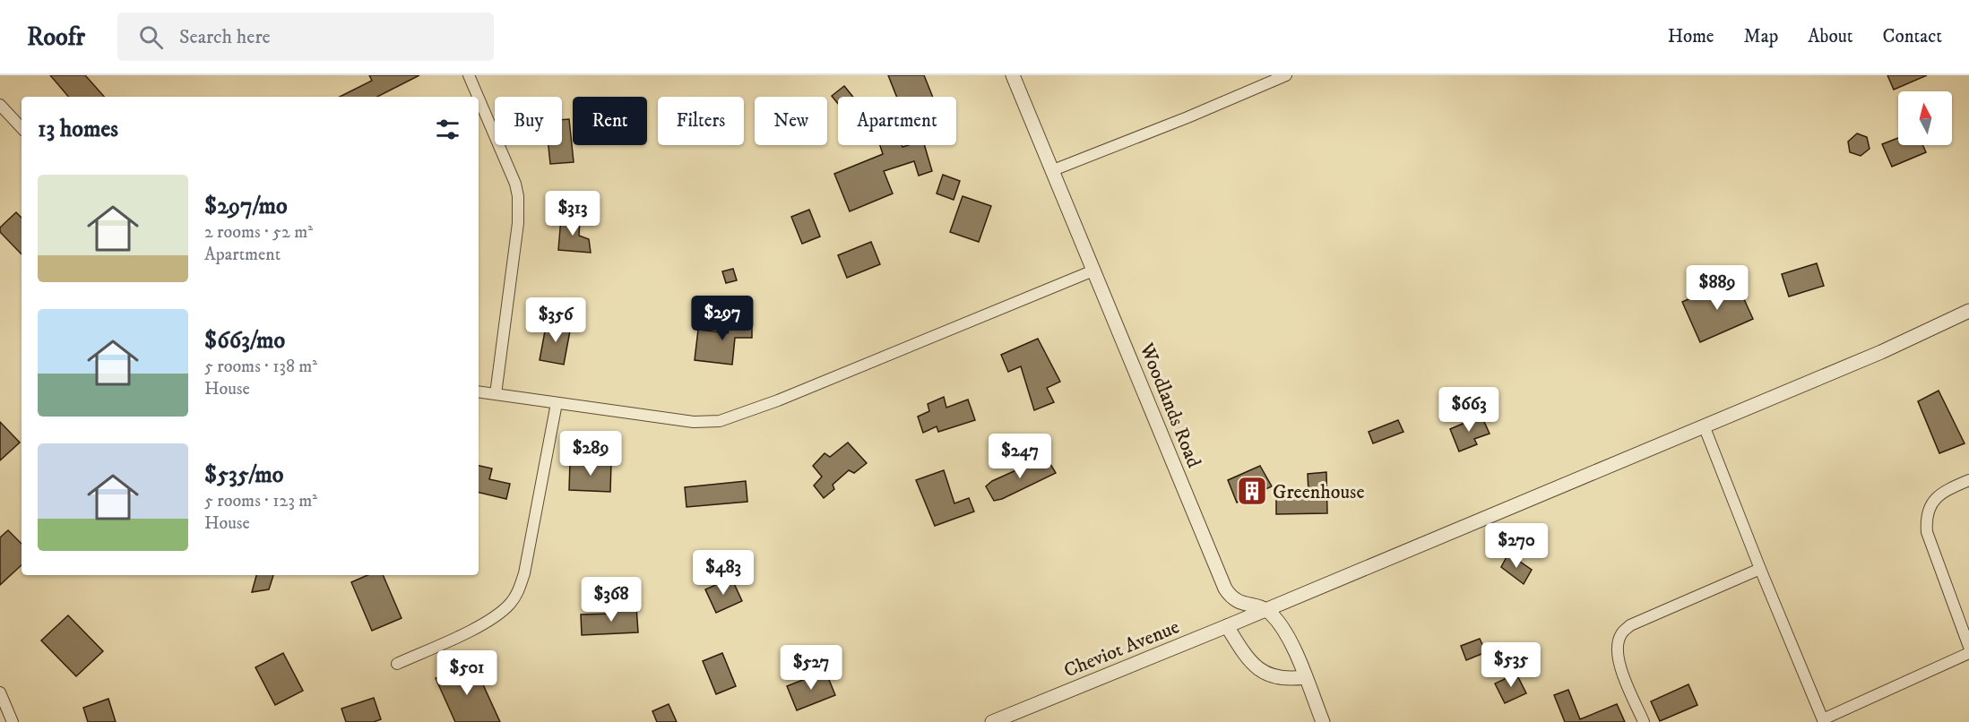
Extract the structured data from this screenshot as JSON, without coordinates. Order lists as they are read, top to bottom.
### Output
{
  "streets": {
    "street": ["Woodlands Road", "Cheviot Avenue"]
  },
  "crossings": [
    ["Woodlands Road", "Cheviot Avenue"]
  ],
  "places": {
    "building": ["Greenhouse"]
  },
  "north": "top",
  "page": {
    "header": "Roofr",
    "search": "Search here",
    "nav": [
      "Home",
      "Map",
      "About",
      "Contact"
    ],
    "chip": [
      "Buy",
      "Rent",
      "Filters",
      "New",
      "Apartment"
    ],
    "heading": "13 homes",
    "list": [
      {
        "name": "$297/mo",
        "note": "2 rooms · 52 m² · Apartment"
      },
      {
        "name": "$663/mo",
        "note": "5 rooms · 138 m² · House"
      },
      {
        "name": "$535/mo",
        "note": "5 rooms · 123 m² · House"
      }
    ],
    "price": [
      "$313",
      "$889",
      "$297",
      "$356",
      "$663",
      "$289",
      "$247",
      "$270",
      "$483",
      "$368",
      "$535",
      "$527",
      "$501"
    ]
  }
}
